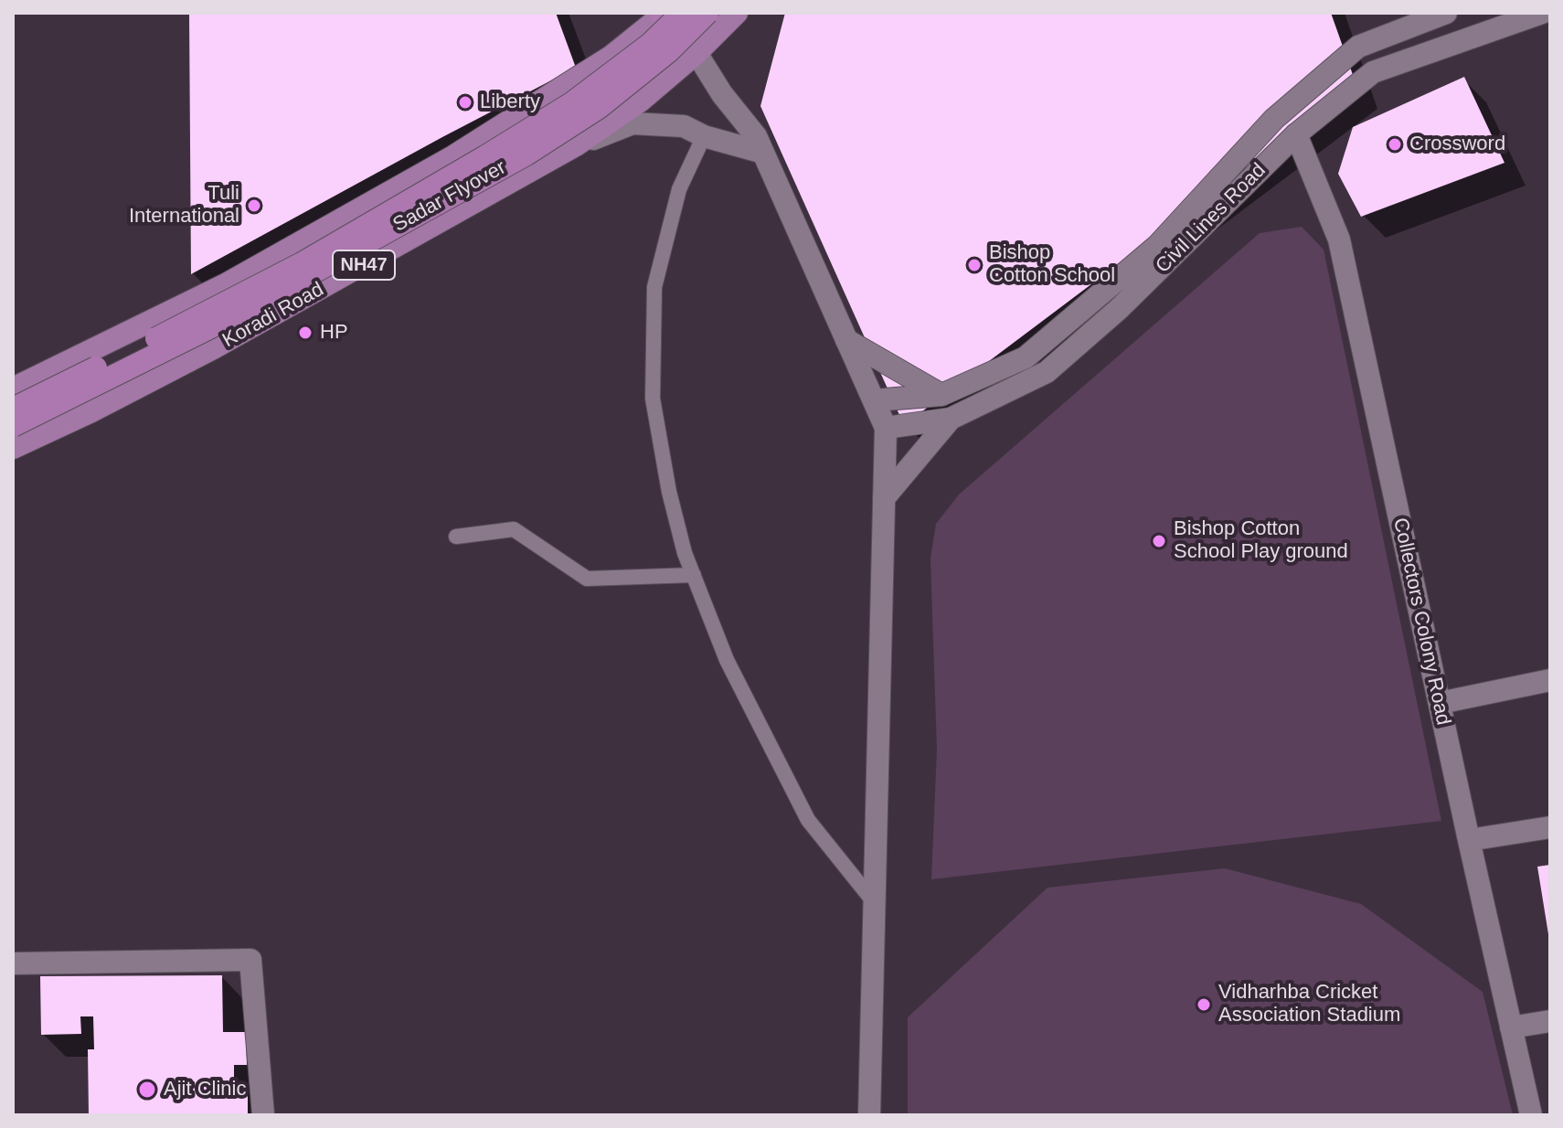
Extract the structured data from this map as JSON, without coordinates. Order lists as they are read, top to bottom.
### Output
{
  "streets": {
    "highway": ["Sadar Flyover"],
    "main road": ["NH47", "Koradi Road"],
    "street": ["Civil Lines Road", "Collectors Colony Road"]
  },
  "crossings": [
    ["Sadar Flyover", "NH47"],
    ["Civil Lines Road", "Collectors Colony Road"]
  ],
  "places": [
    "Liberty",
    "Crossword",
    "Tuli International",
    "Bishop Cotton School",
    "HP",
    "Bishop Cotton School Play ground",
    "Vidharhba Cricket Association Stadium",
    "Ajit Clinic"
  ]
}
